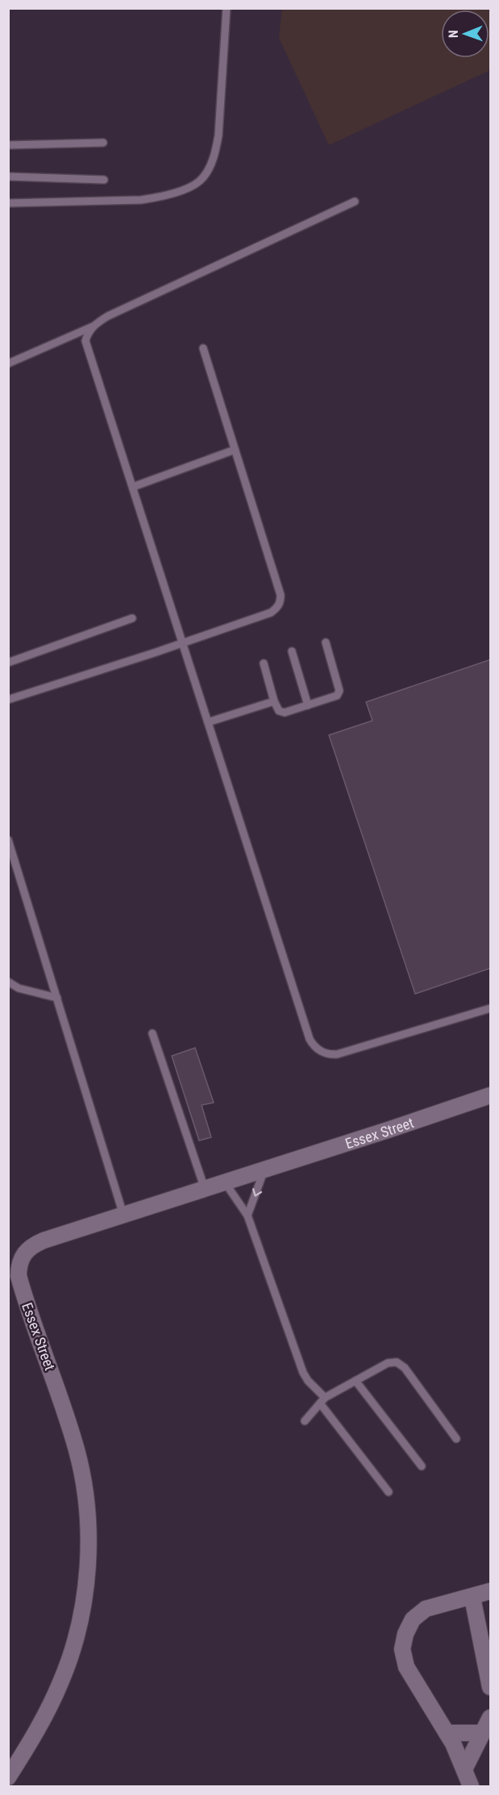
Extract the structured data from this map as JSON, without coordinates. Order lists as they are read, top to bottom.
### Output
{
  "streets": {
    "street": ["Essex Street"]
  },
  "north": "left"
}
